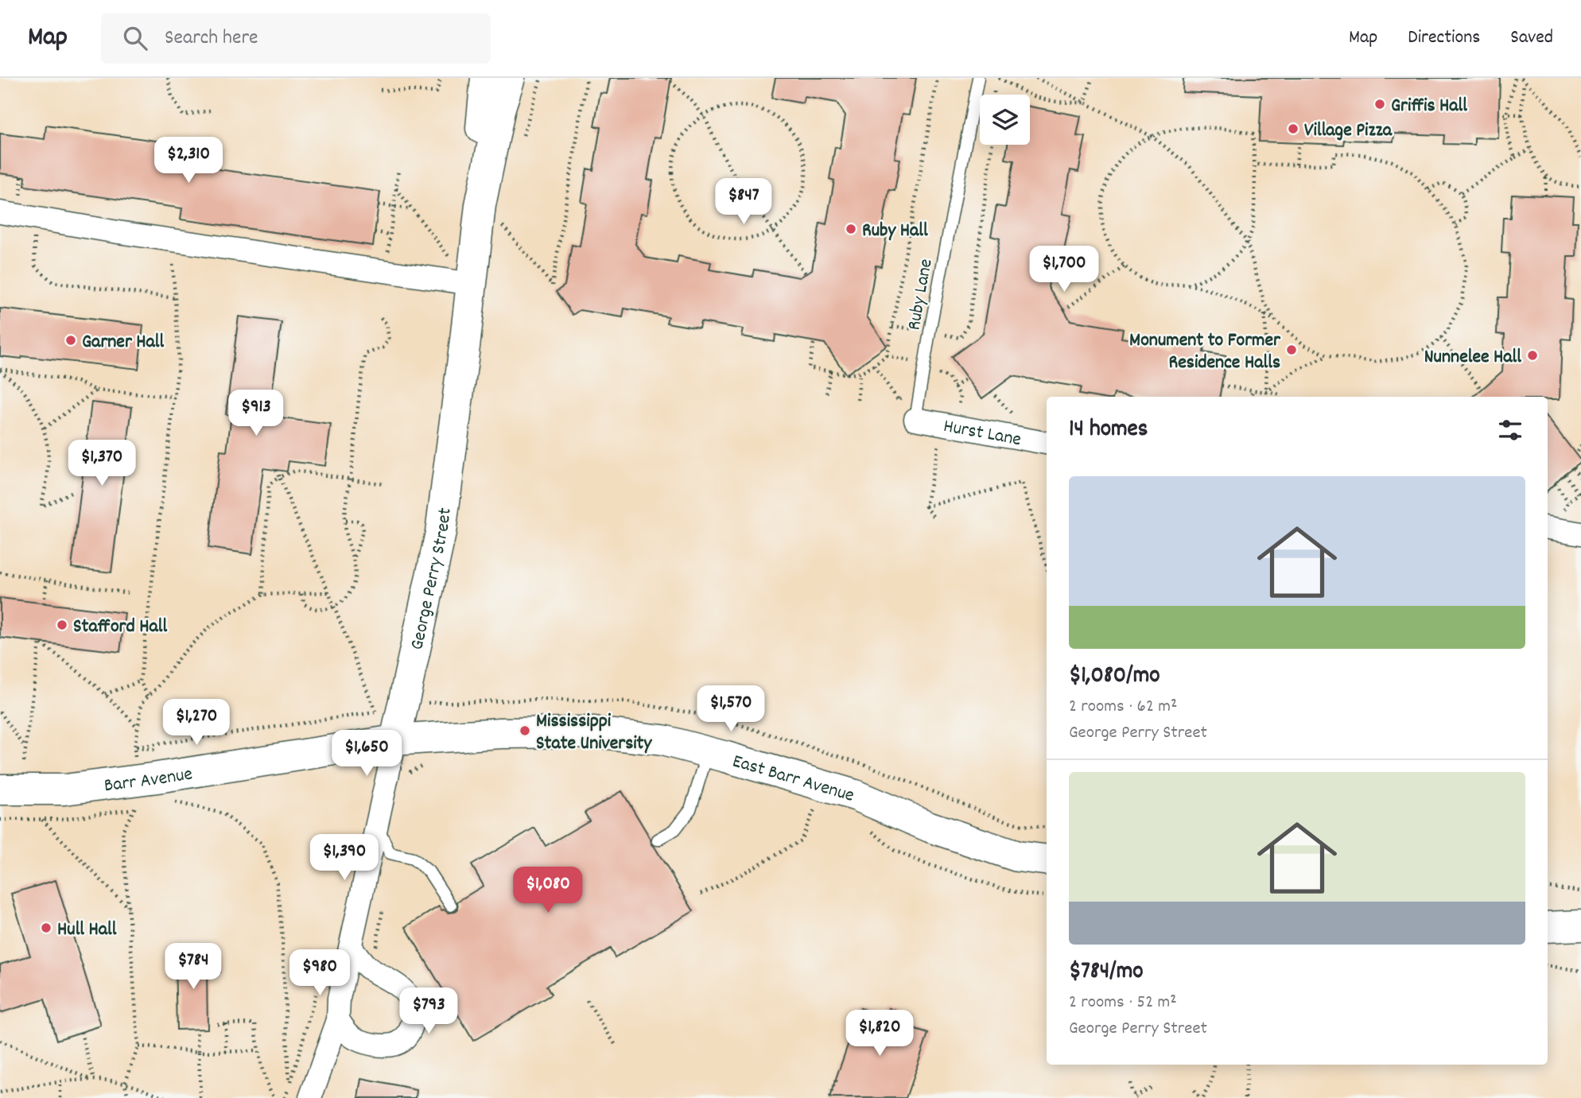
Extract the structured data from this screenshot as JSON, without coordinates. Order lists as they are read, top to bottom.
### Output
{
  "streets": {
    "street": [
      "Hurst Lane",
      "George Perry Street",
      "Barr Avenue",
      "East Barr Avenue"
    ],
    "lane": ["Ruby Lane"]
  },
  "crossings": [
    ["Ruby Lane", "Hurst Lane"],
    ["George Perry Street", "Barr Avenue"],
    ["George Perry Street", "East Barr Avenue"],
    ["Barr Avenue", "East Barr Avenue"]
  ],
  "places": [
    "Griffis Hall",
    "Village Pizza",
    "Ruby Hall",
    "Garner Hall",
    "Monument to Former Residence Halls",
    "Nunnelee Hall",
    "Stafford Hall",
    "Mississippi State University",
    "Hull Hall"
  ],
  "page": {
    "header": "Map",
    "search": "Search here",
    "nav": ["Map", "Directions", "Saved"],
    "price": [
      "$2,310",
      "$847",
      "$1,700",
      "$913",
      "$1,370",
      "$1,570",
      "$1,270",
      "$1,650",
      "$1,390",
      "$1,080",
      "$784",
      "$980",
      "$793",
      "$1,820"
    ],
    "heading": "14 homes",
    "list": [
      {
        "name": "$1,080/mo",
        "note": "2 rooms · 62 m² · George Perry Street"
      },
      {
        "name": "$784/mo",
        "note": "2 rooms · 52 m² · George Perry Street"
      }
    ]
  }
}
